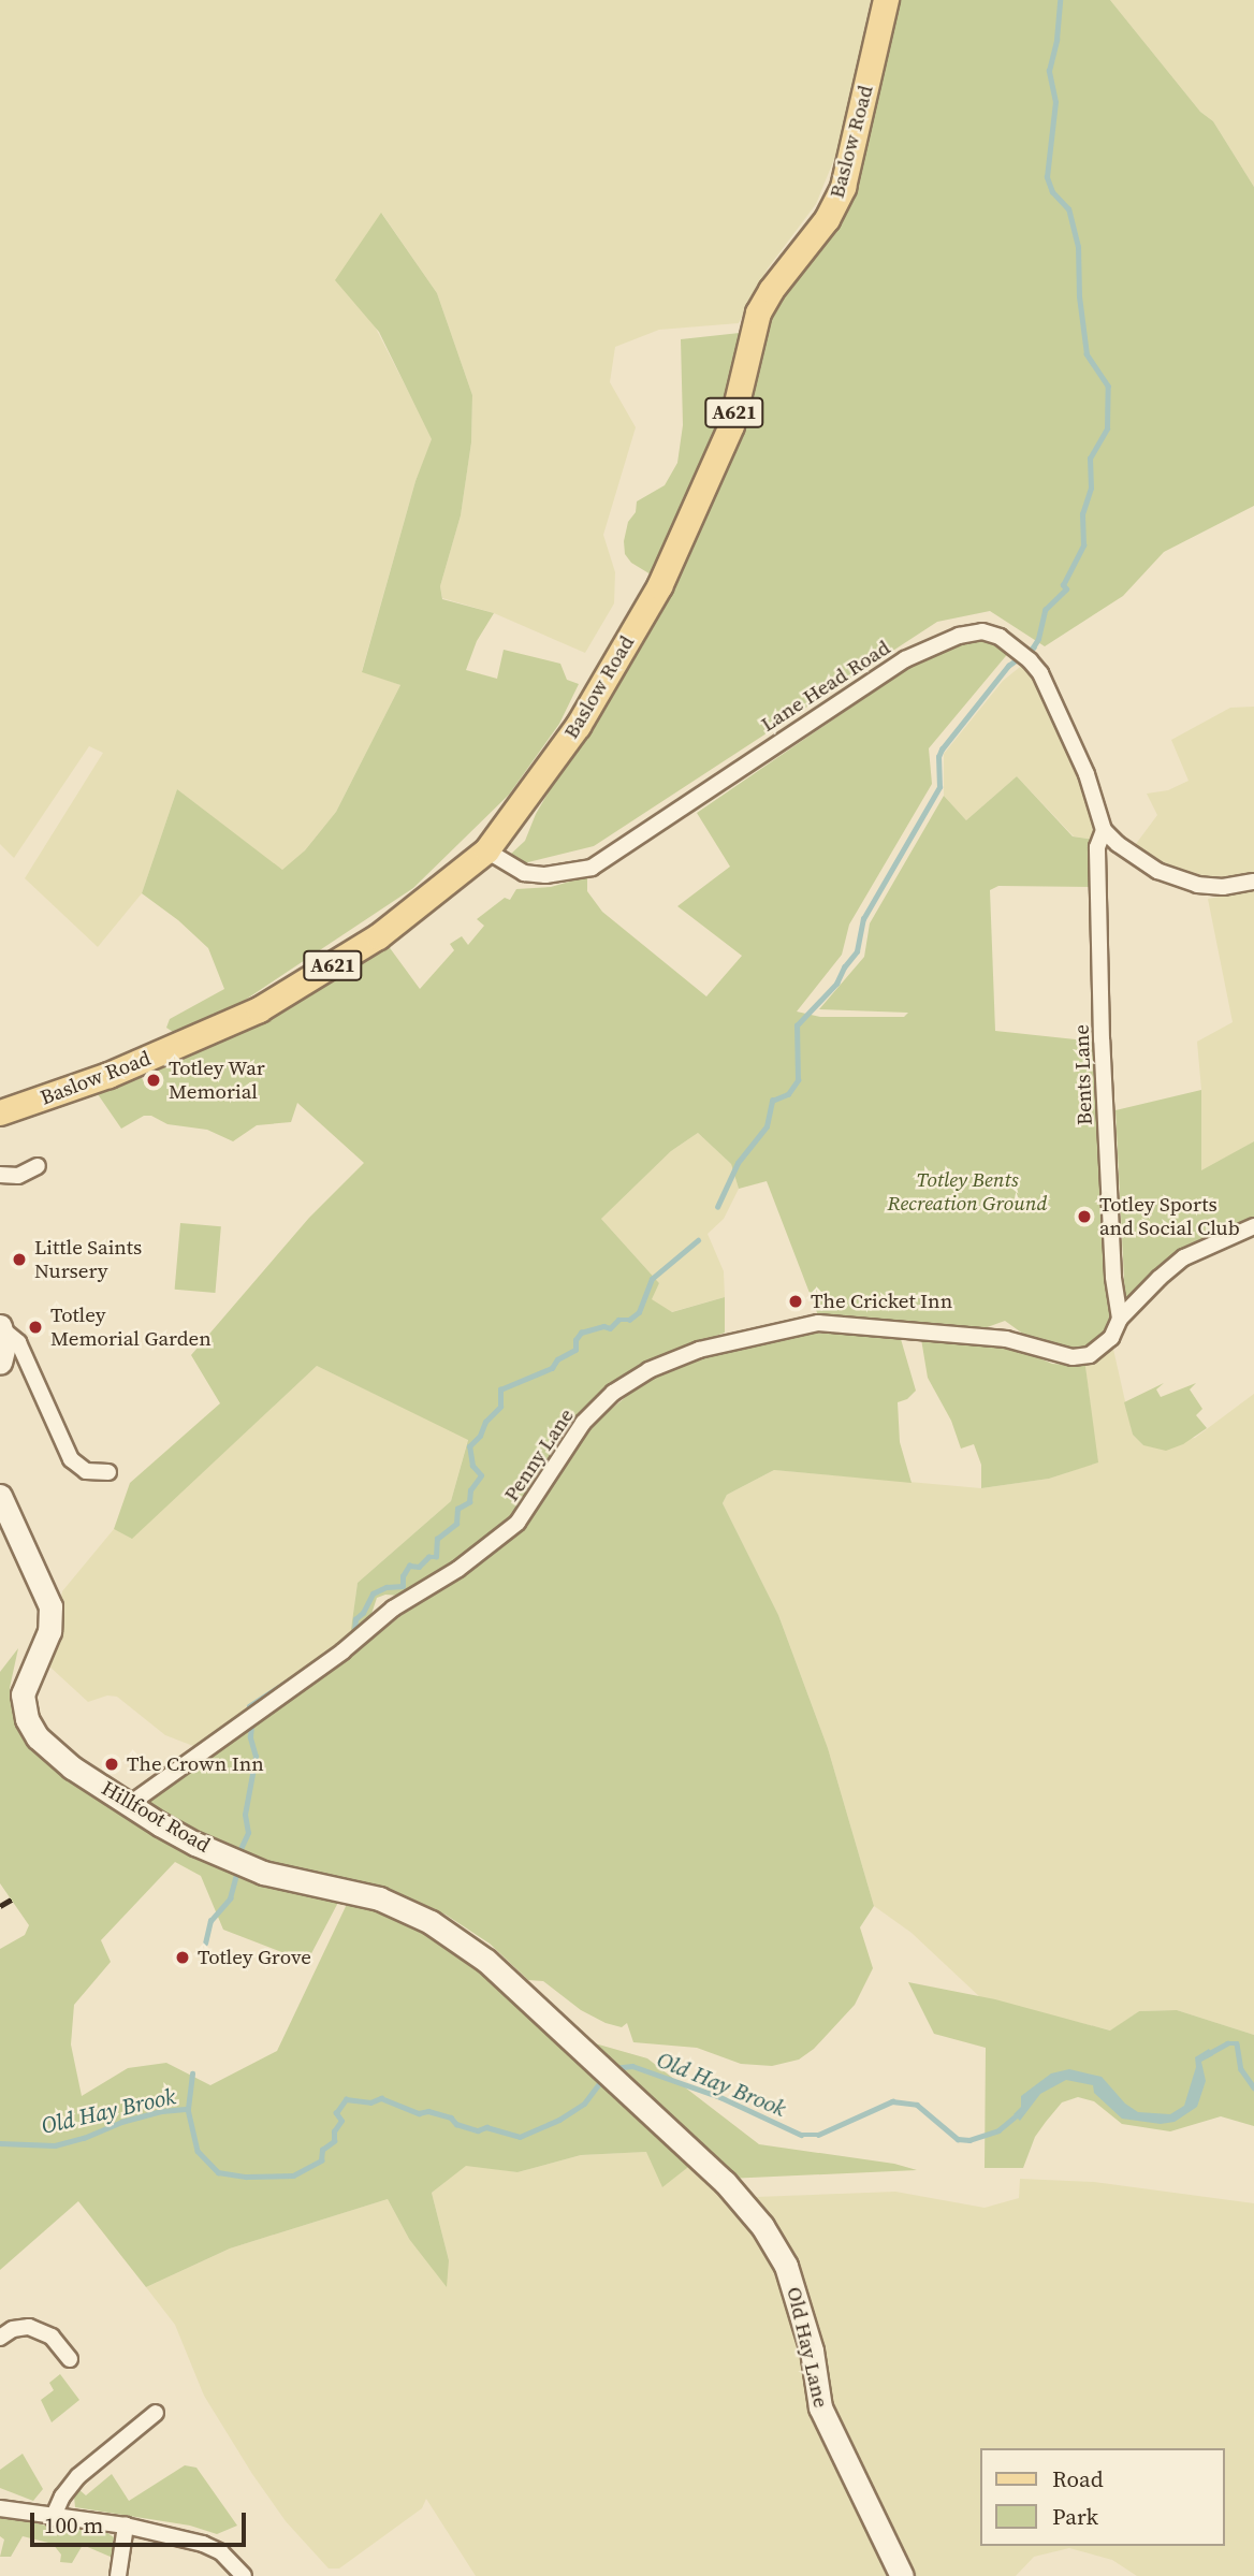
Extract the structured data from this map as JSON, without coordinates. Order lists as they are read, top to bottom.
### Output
{
  "streets": {
    "main road": ["Baslow Road", "A621"],
    "street": [
      "Lane Head Road",
      "Bents Lane",
      "Penny Lane",
      "Hillfoot Road",
      "Old Hay Lane"
    ]
  },
  "crossings": [
    ["Baslow Road", "Lane Head Road"],
    ["Lane Head Road", "Bents Lane"],
    ["Bents Lane", "Penny Lane"],
    ["Penny Lane", "Hillfoot Road"],
    ["Hillfoot Road", "Old Hay Lane"]
  ],
  "water": ["Old Hay Brook"],
  "parks": ["Totley Bents Recreation Ground"],
  "places": [
    "Totley War Memorial",
    "Totley Sports and Social Club",
    "Little Saints Nursery",
    "The Cricket Inn",
    "Totley Memorial Garden",
    "The Crown Inn",
    "Totley Grove"
  ],
  "legend": ["Road", "Park"],
  "scale_bar": "100 m"
}
